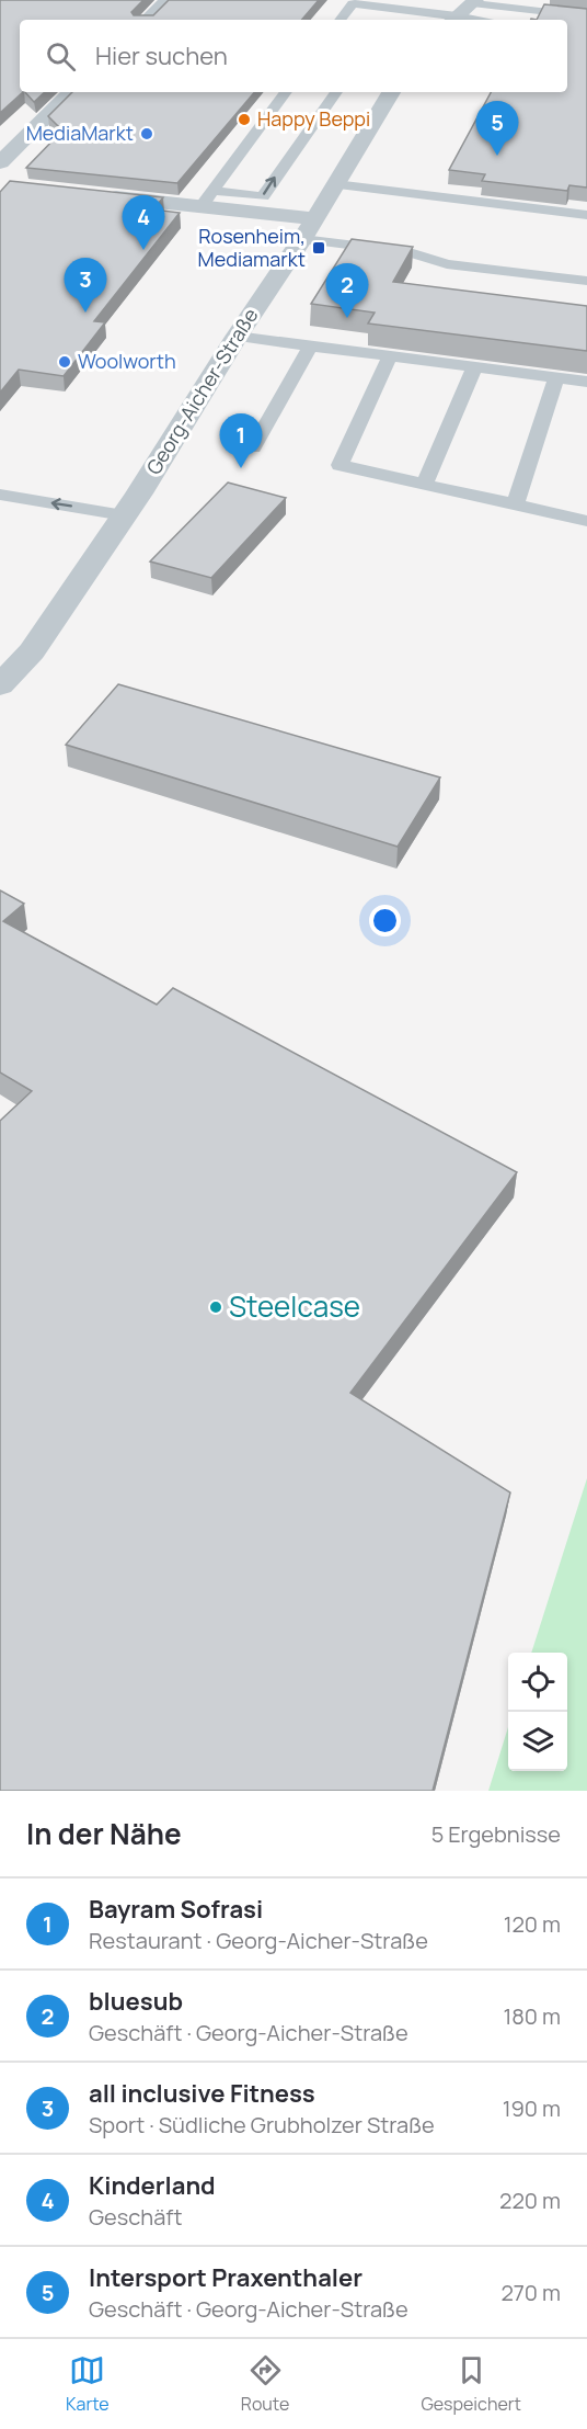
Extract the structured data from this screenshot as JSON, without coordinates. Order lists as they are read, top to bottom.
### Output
{
  "streets": {
    "street": ["Georg-Aicher-Straße"]
  },
  "places": {
    "other": [
      "Happy Beppi",
      "MediaMarkt",
      "Woolworth",
      "Steelcase"
    ],
    "transit": ["Rosenheim, Mediamarkt"]
  },
  "page": {
    "search": "Hier suchen",
    "pins": [
      "5",
      "4",
      "3",
      "2",
      "1"
    ],
    "heading": ["In der Nähe", "5 Ergebnisse"],
    "list": [
      {
        "mark": "1",
        "name": "Bayram Sofrasi",
        "note": "Restaurant · Georg-Aicher-Straße",
        "value": "120 m"
      },
      {
        "mark": "2",
        "name": "bluesub",
        "note": "Geschäft · Georg-Aicher-Straße",
        "value": "180 m"
      },
      {
        "mark": "3",
        "name": "all inclusive Fitness",
        "note": "Sport · Südliche Grubholzer Straße",
        "value": "190 m"
      },
      {
        "mark": "4",
        "name": "Kinderland",
        "note": "Geschäft",
        "value": "220 m"
      },
      {
        "mark": "5",
        "name": "Intersport Praxenthaler",
        "note": "Geschäft · Georg-Aicher-Straße",
        "value": "270 m"
      }
    ],
    "nav": ["Karte", "Route", "Gespeichert"]
  }
}
